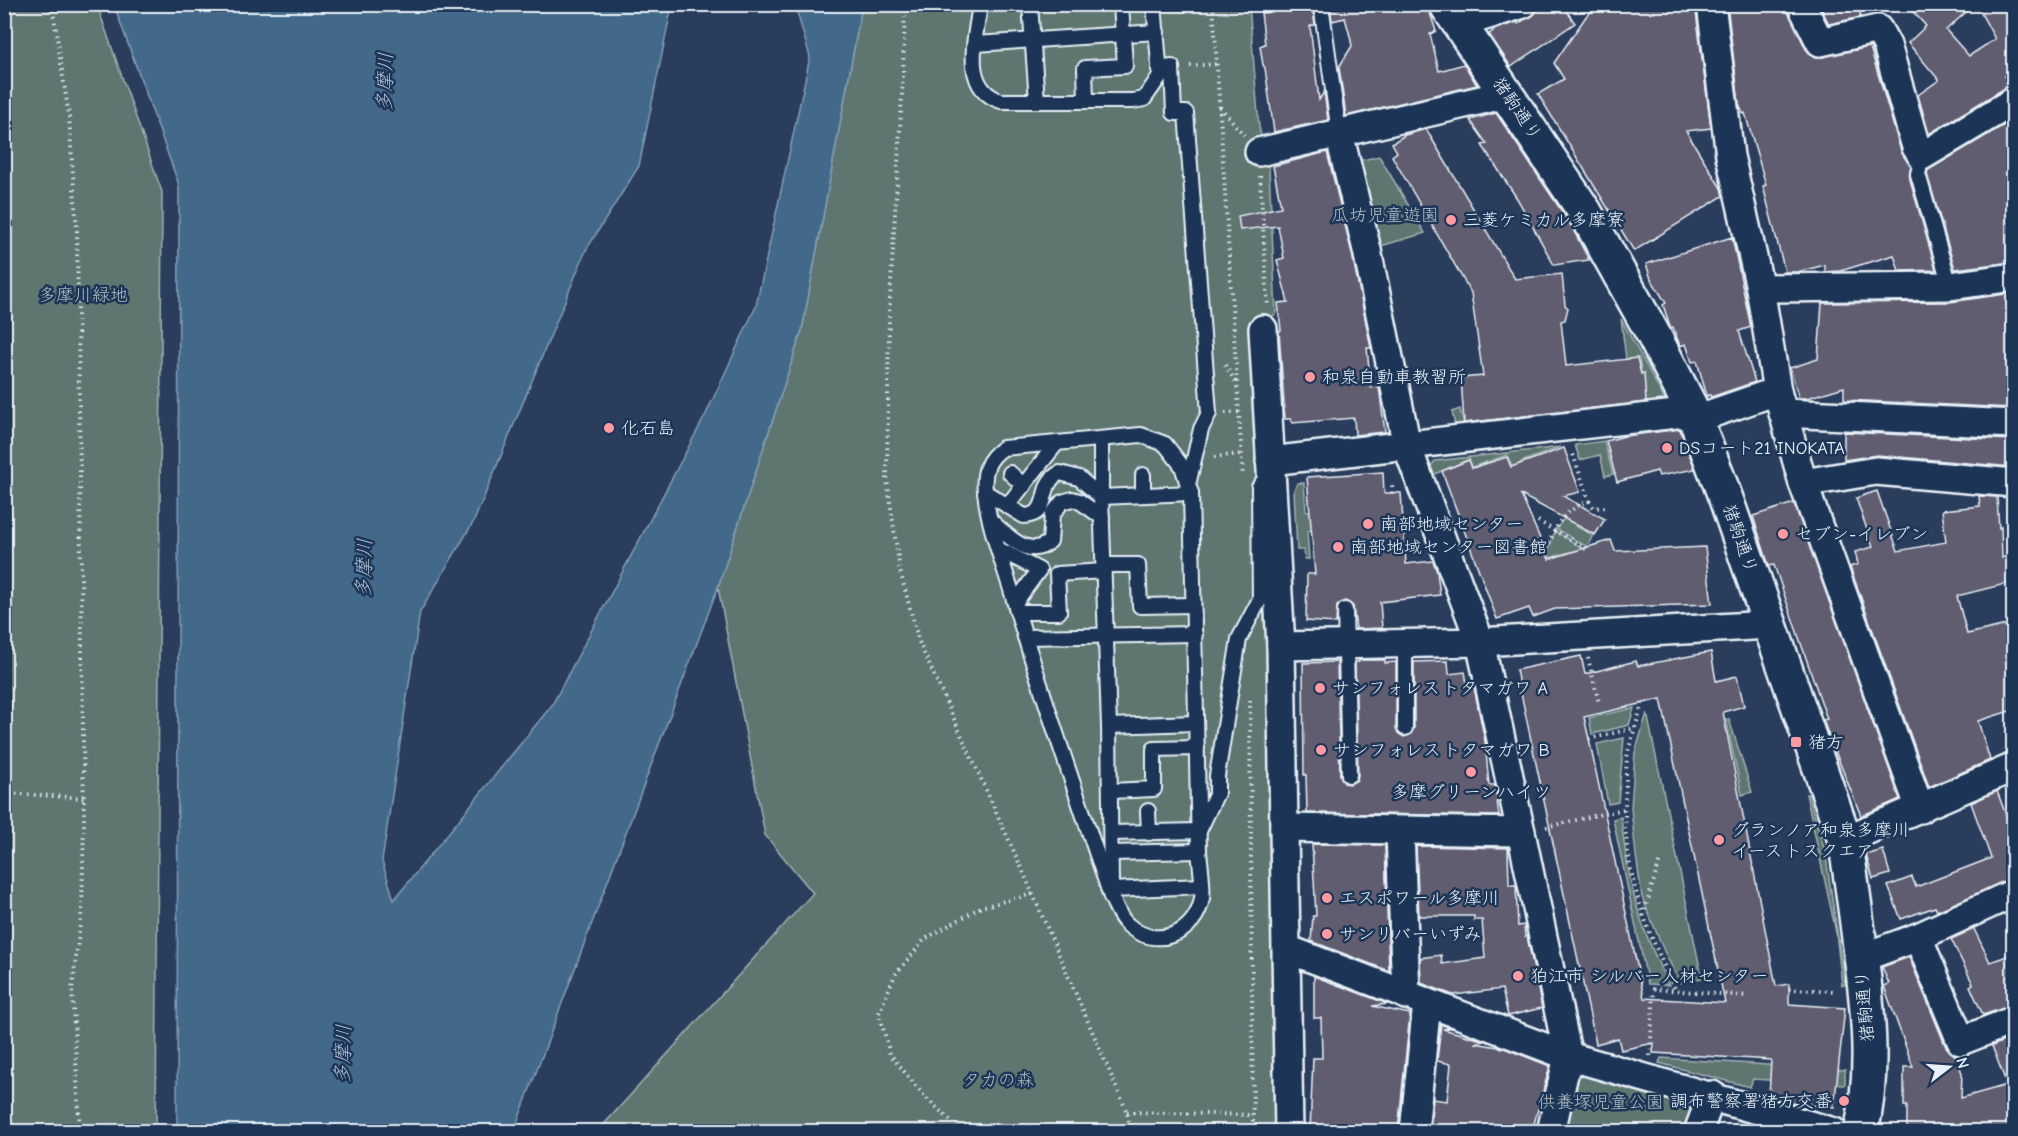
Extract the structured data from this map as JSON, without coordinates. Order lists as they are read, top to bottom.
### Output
{
  "streets": {
    "street": ["猪駒通り"]
  },
  "water": ["多摩川"],
  "parks": [
    "瓜坊児童遊園",
    "多摩川緑地",
    "タカの森",
    "供養塚児童公園"
  ],
  "places": {
    "other": [
      "三菱ケミカル多摩寮",
      "和泉自動車教習所",
      "化石島",
      "DSコート21 INOKATA",
      "南部地域センター",
      "セブン-イレブン",
      "南部地域センター図書館",
      "サンフォレストタマガワ A",
      "サンフォレストタマガワ B",
      "多摩グリーンハイツ",
      "グランノア和泉多摩川 イーストスクエア",
      "エスポワール多摩川",
      "サンリバーいずみ",
      "狛江市 シルバー人材センター",
      "調布警察署猪方交番"
    ],
    "transit": ["猪方"]
  },
  "north": "right"
}
